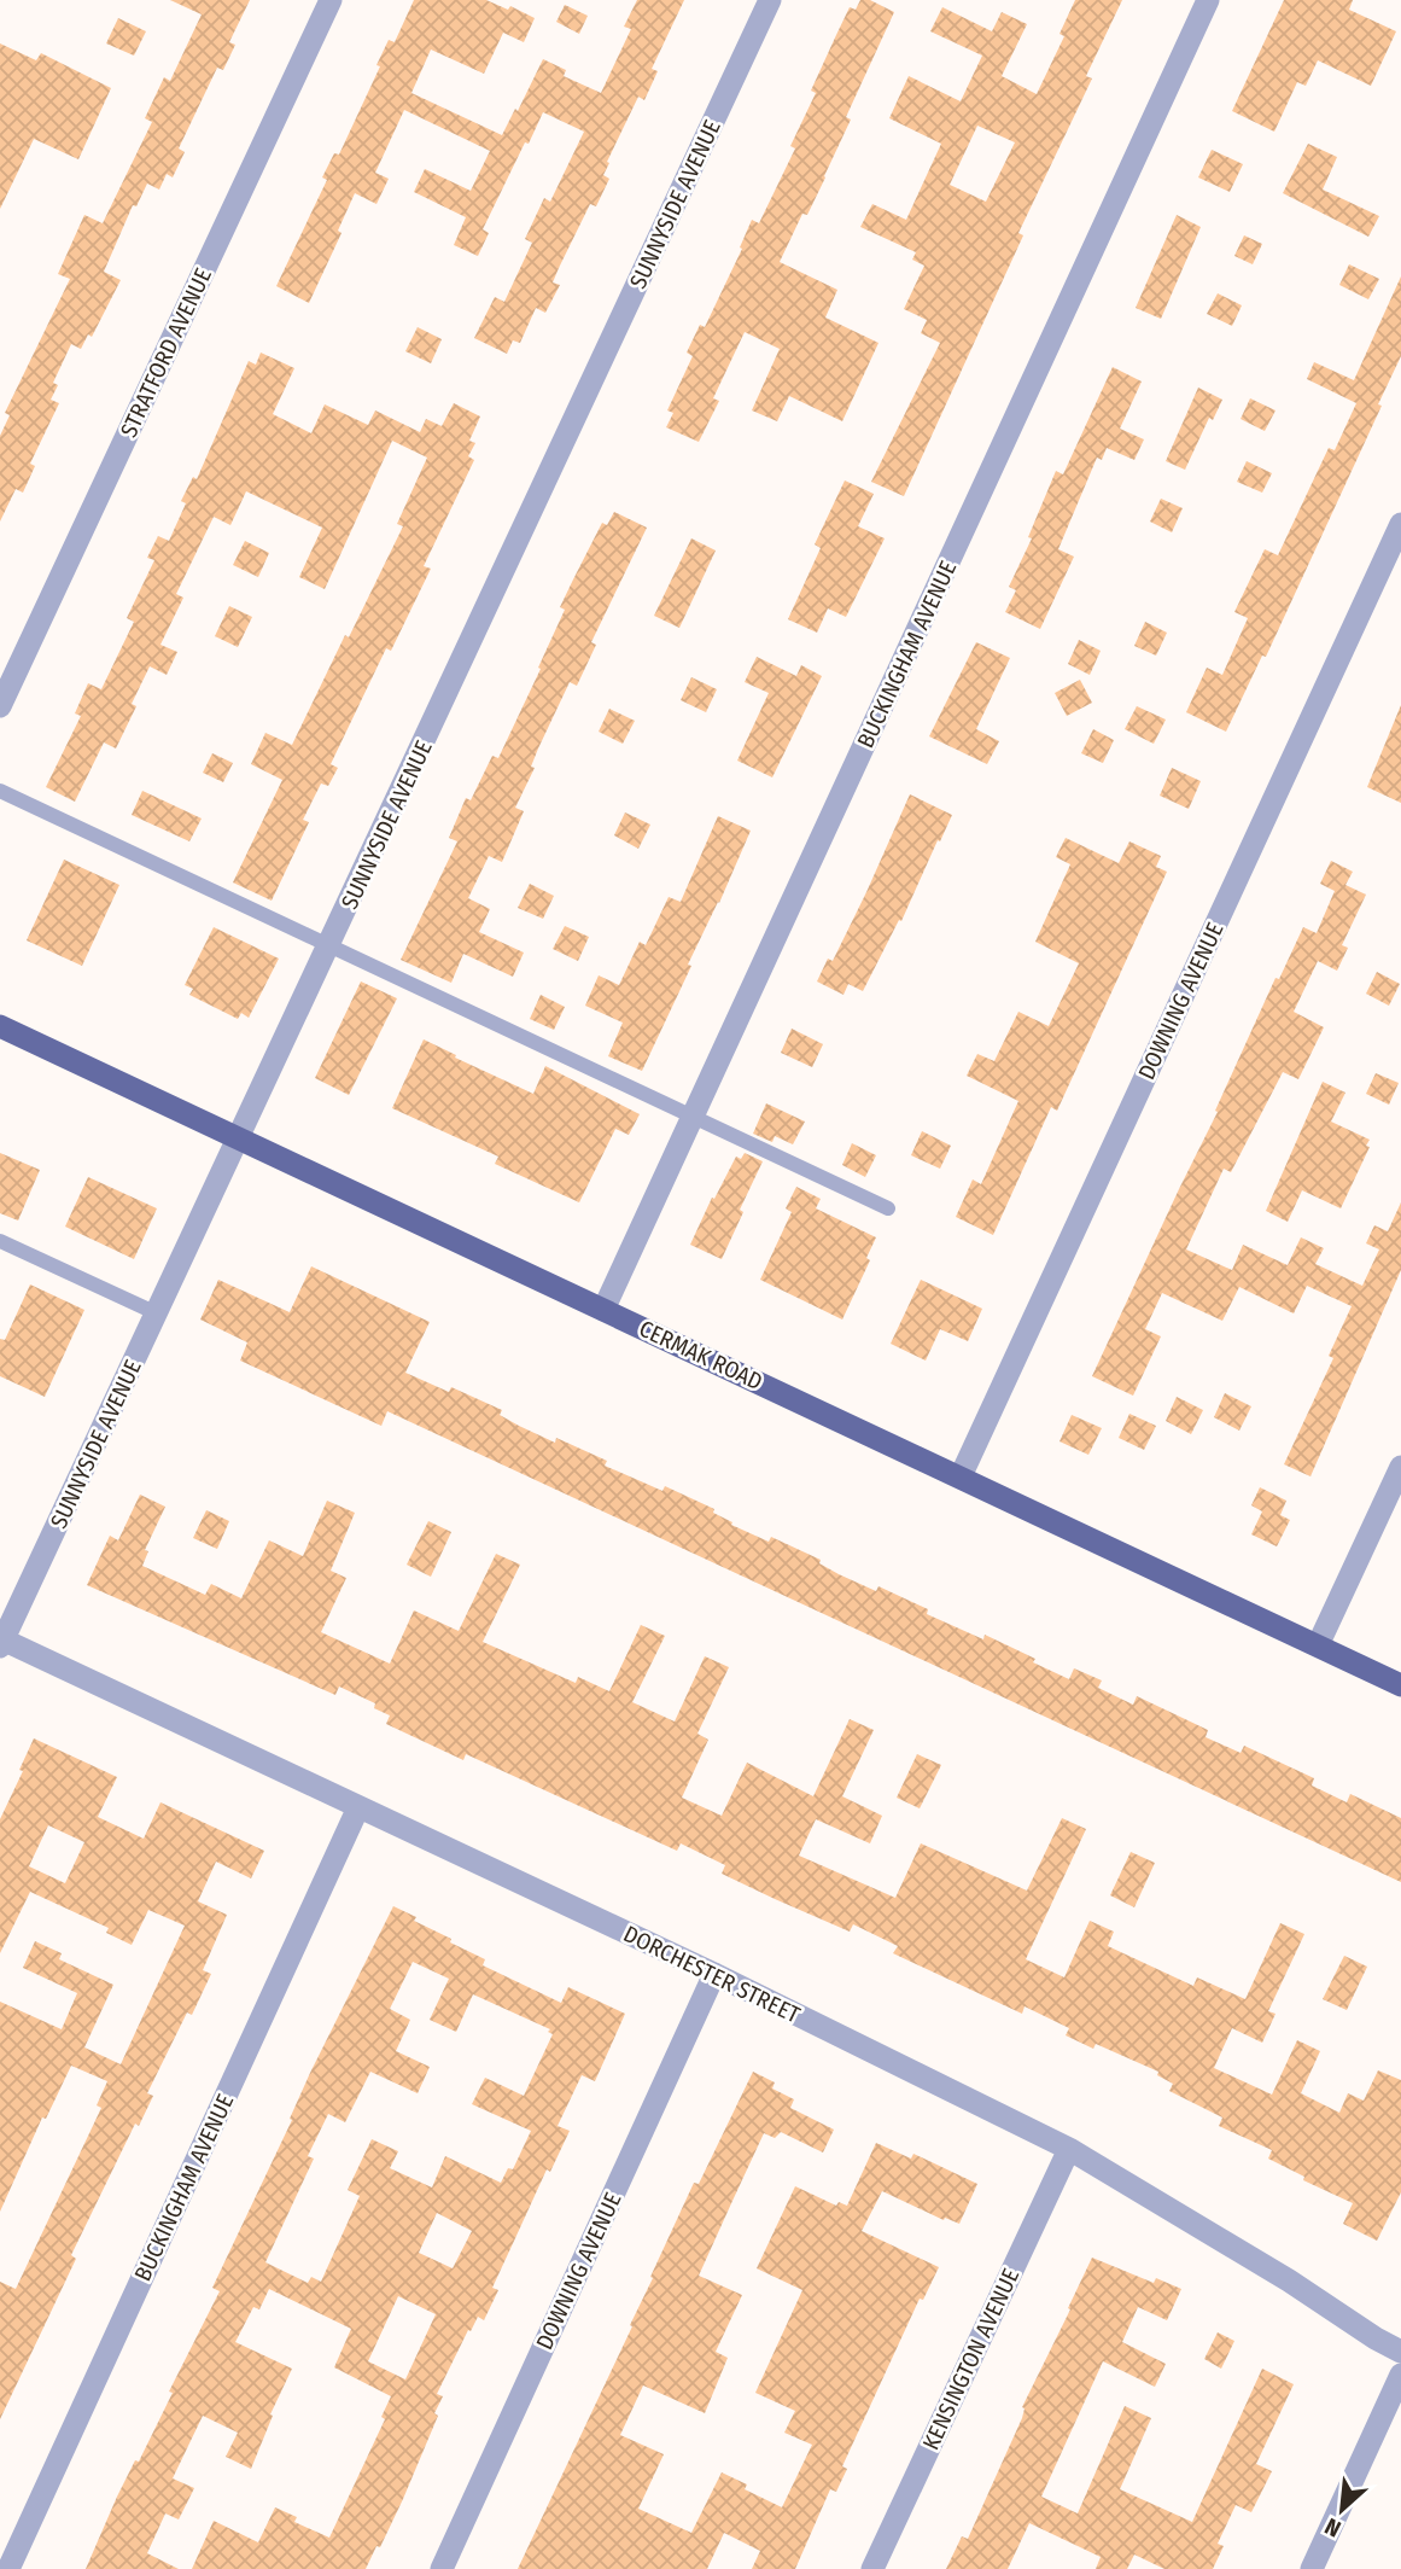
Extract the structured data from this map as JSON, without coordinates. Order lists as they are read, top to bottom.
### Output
{
  "streets": {
    "main road": ["CERMAK ROAD"],
    "street": [
      "SUNNYSIDE AVENUE",
      "STRATFORD AVENUE",
      "BUCKINGHAM AVENUE",
      "DOWNING AVENUE",
      "DORCHESTER STREET",
      "KENSINGTON AVENUE"
    ]
  },
  "crossings": [
    ["SUNNYSIDE AVENUE", "CERMAK ROAD"],
    ["SUNNYSIDE AVENUE", "DORCHESTER STREET"],
    ["BUCKINGHAM AVENUE", "CERMAK ROAD"],
    ["BUCKINGHAM AVENUE", "DORCHESTER STREET"],
    ["DOWNING AVENUE", "CERMAK ROAD"],
    ["DOWNING AVENUE", "DORCHESTER STREET"],
    ["DORCHESTER STREET", "KENSINGTON AVENUE"]
  ],
  "north": "bottom left"
}
